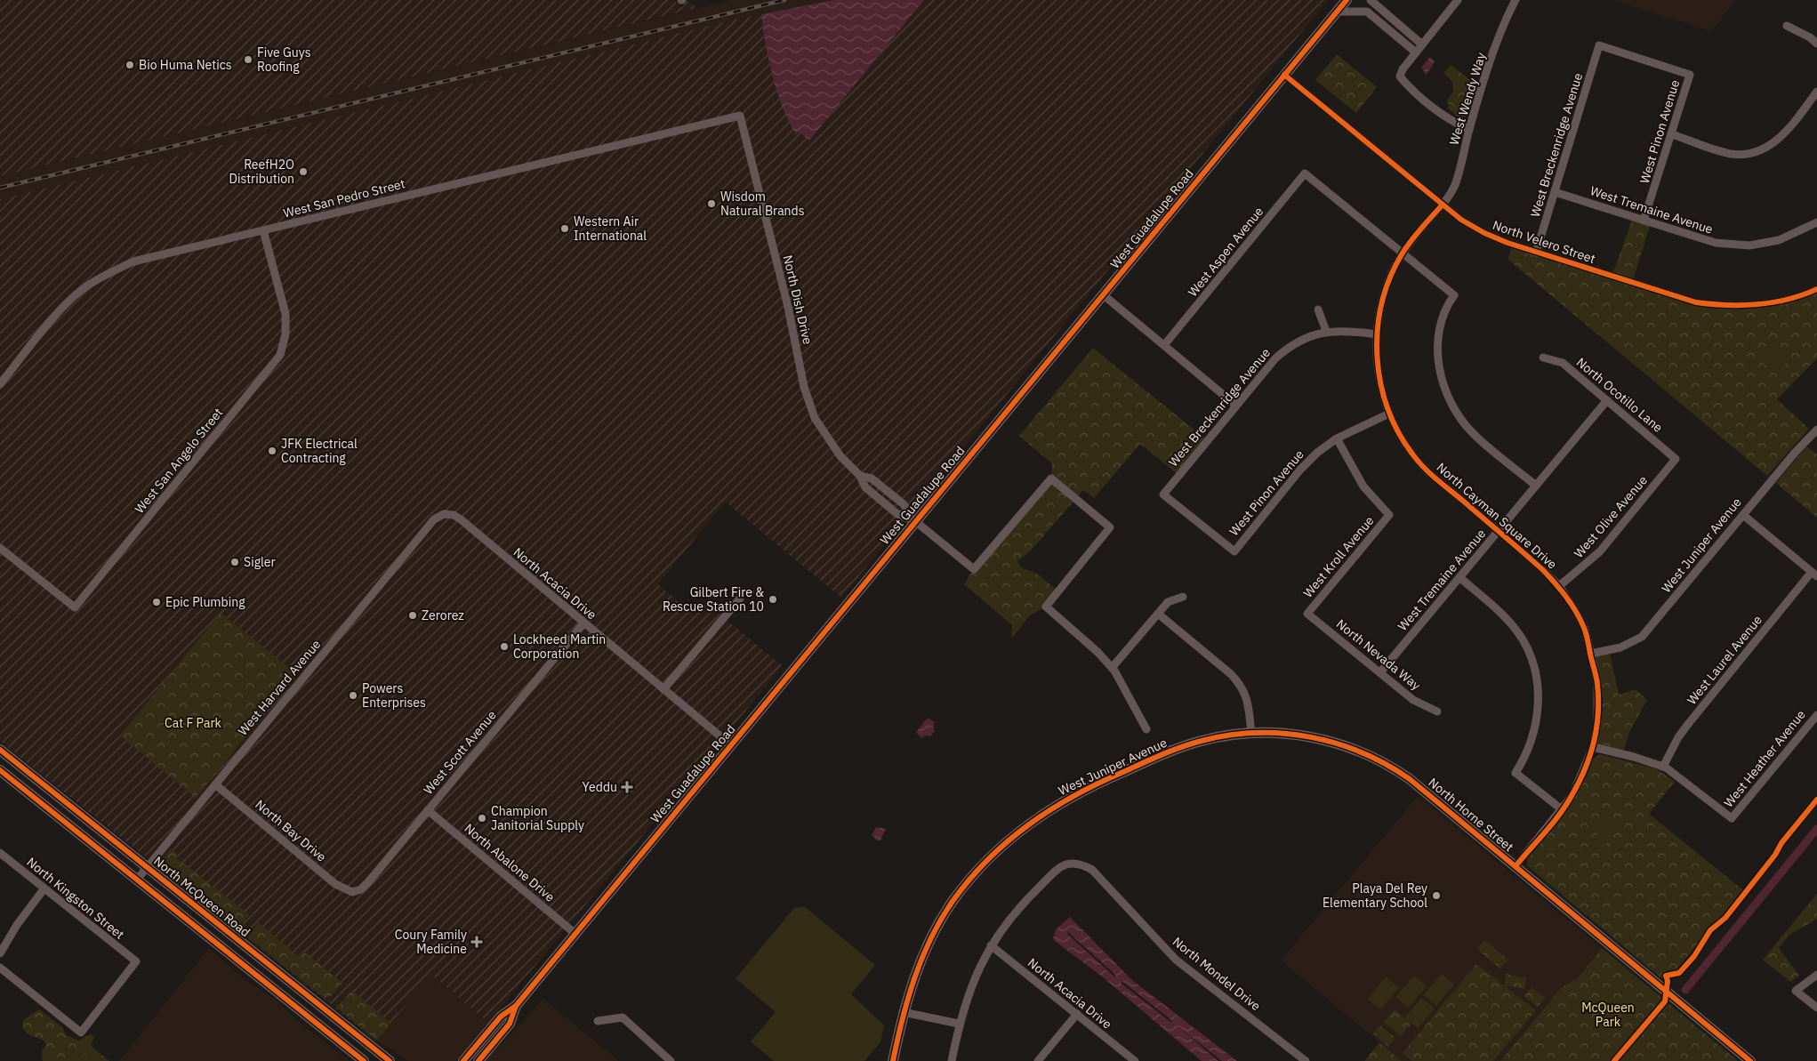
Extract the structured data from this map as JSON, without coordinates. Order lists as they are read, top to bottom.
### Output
{
  "streets": {
    "main road": [
      "West Guadalupe Road",
      "West Juniper Avenue",
      "North Horne Street",
      "North McQueen Road"
    ],
    "street": [
      "West Wendy Way",
      "West Pinon Avenue",
      "West Breckenridge Avenue",
      "West San Pedro Street",
      "West Tremaine Avenue",
      "North Velero Street",
      "West Aspen Avenue",
      "North Dish Drive",
      "North Ocotillo Lane",
      "West San Angelo Street",
      "North Cayman Square Drive",
      "West Olive Avenue",
      "West Kroll Avenue",
      "North Acacia Drive",
      "North Nevada Way",
      "West Laurel Avenue",
      "West Harvard Avenue",
      "West Scott Avenue",
      "West Heather Avenue",
      "North Bay Drive",
      "North Abalone Drive",
      "North Kingston Street",
      "North Mondel Drive"
    ]
  },
  "crossings": [
    ["West Wendy Way", "North Velero Street"],
    ["West Wendy Way", "North Cayman Square Drive"],
    ["West Pinon Avenue", "West Breckenridge Avenue"],
    ["West Pinon Avenue", "West Tremaine Avenue"],
    ["West Pinon Avenue", "North Cayman Square Drive"],
    ["West Pinon Avenue", "West Kroll Avenue"],
    ["West Breckenridge Avenue", "West Tremaine Avenue"],
    ["West Breckenridge Avenue", "North Velero Street"],
    ["West Breckenridge Avenue", "North Cayman Square Drive"],
    ["West San Pedro Street", "North Dish Drive"],
    ["West San Pedro Street", "West San Angelo Street"],
    ["West Tremaine Avenue", "North Ocotillo Lane"],
    ["West Tremaine Avenue", "North Cayman Square Drive"],
    ["West Tremaine Avenue", "North Nevada Way"],
    ["West Guadalupe Road", "North Velero Street"],
    ["West Guadalupe Road", "North Dish Drive"],
    ["West Guadalupe Road", "North Acacia Drive"],
    ["West Guadalupe Road", "North Abalone Drive"],
    ["North Velero Street", "North Cayman Square Drive"],
    ["West Aspen Avenue", "North Cayman Square Drive"],
    ["North Ocotillo Lane", "West Olive Avenue"],
    ["North Cayman Square Drive", "West Olive Avenue"],
    ["North Cayman Square Drive", "West Juniper Avenue"],
    ["North Cayman Square Drive", "North Horne Street"],
    ["West Juniper Avenue", "North Horne Street"],
    ["West Kroll Avenue", "North Nevada Way"],
    ["North Acacia Drive", "West Harvard Avenue"],
    ["North Acacia Drive", "West Scott Avenue"],
    ["North Acacia Drive", "North Mondel Drive"],
    ["West Laurel Avenue", "West Heather Avenue"],
    ["West Harvard Avenue", "North Bay Drive"],
    ["West Harvard Avenue", "North McQueen Road"],
    ["West Scott Avenue", "North Bay Drive"],
    ["West Scott Avenue", "North Abalone Drive"]
  ],
  "parks": ["Cat F Park", "McQueen Park"],
  "places": {
    "other": [
      "Five Guys Roofing",
      "Bio Huma Netics",
      "ReefH2O Distribution",
      "Wisdom Natural Brands",
      "Western Air International",
      "JFK Electrical Contracting",
      "Sigler",
      "Gilbert Fire & Rescue Station 10",
      "Epic Plumbing",
      "Zerorez",
      "Lockheed Martin Corporation",
      "Powers Enterprises",
      "Champion Janitorial Supply",
      "Playa Del Rey Elementary School"
    ],
    "health": ["Yeddu", "Coury Family Medicine"]
  }
}
